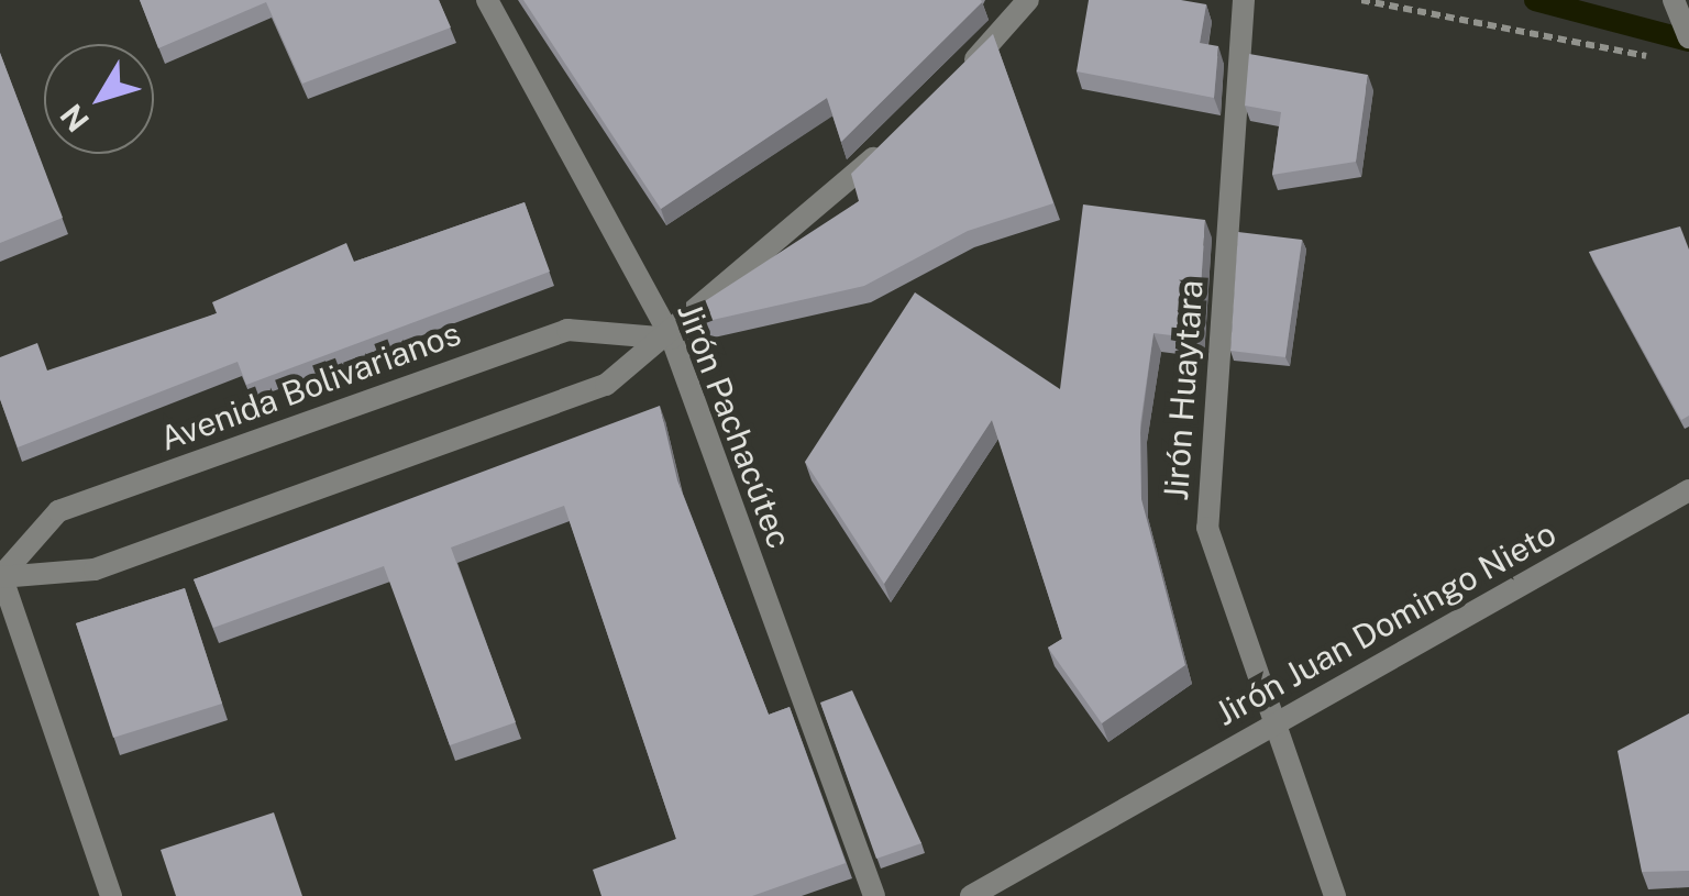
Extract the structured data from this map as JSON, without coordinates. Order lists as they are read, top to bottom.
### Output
{
  "streets": {
    "street": [
      "Avenida Bolivarianos",
      "Jirón Huaytara",
      "Jirón Pachacútec",
      "Jirón Juan Domingo Nieto"
    ]
  },
  "crossings": [
    ["Avenida Bolivarianos", "Jirón Pachacútec"],
    ["Jirón Huaytara", "Jirón Juan Domingo Nieto"]
  ],
  "north": "bottom left"
}
